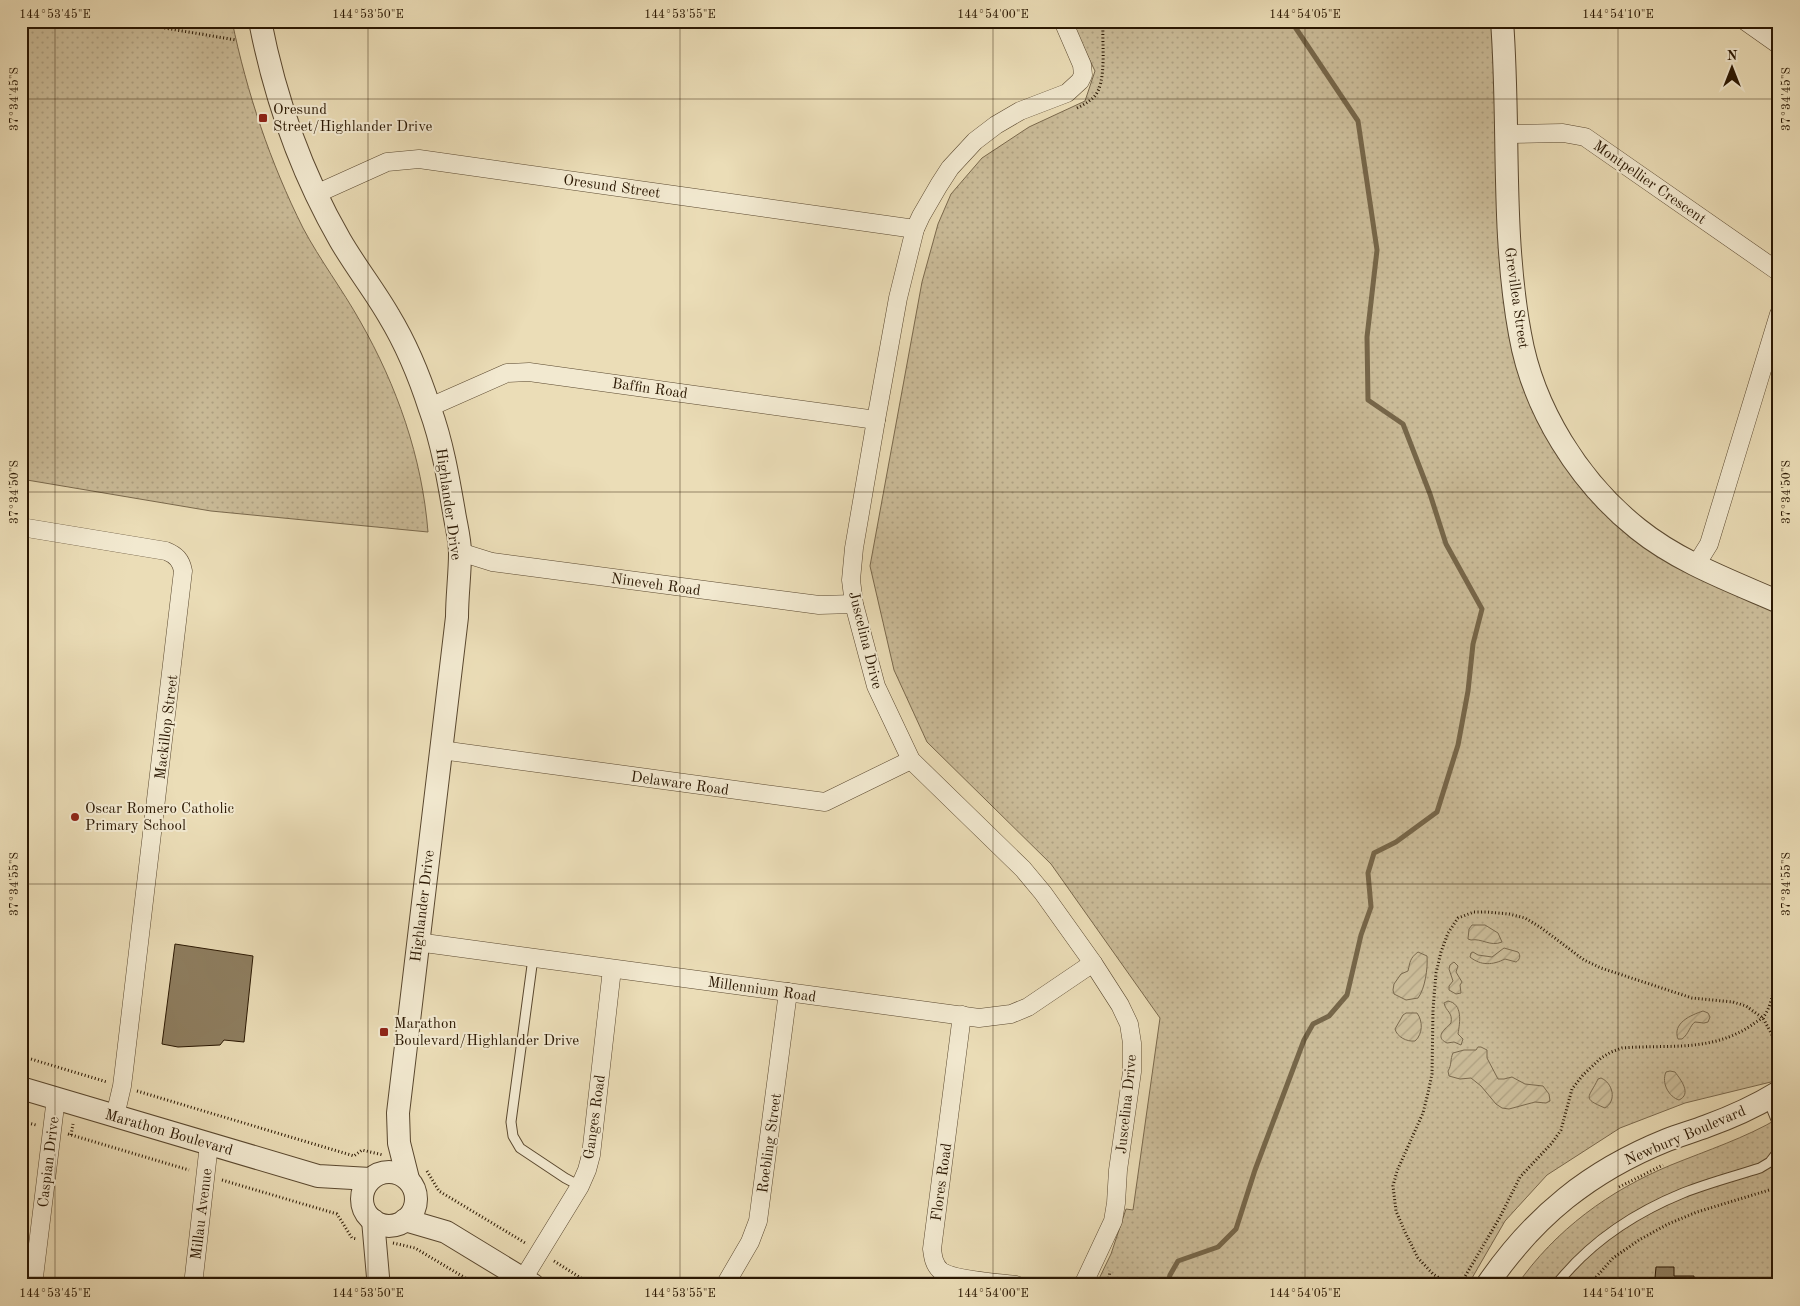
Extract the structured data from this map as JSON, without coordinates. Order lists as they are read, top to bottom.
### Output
{
  "streets": {
    "street": [
      "Montpellier Crescent",
      "Oresund Street",
      "Grevillea Street",
      "Baffin Road",
      "Highlander Drive",
      "Nineveh Road",
      "Juscelina Drive",
      "Mackillop Street",
      "Delaware Road",
      "Millennium Road",
      "Ganges Road",
      "Marathon Boulevard",
      "Newbury Boulevard",
      "Roebling Street",
      "Caspian Drive",
      "Flores Road",
      "Millau Avenue"
    ]
  },
  "crossings": [
    ["Montpellier Crescent", "Grevillea Street"],
    ["Oresund Street", "Highlander Drive"],
    ["Oresund Street", "Juscelina Drive"],
    ["Baffin Road", "Highlander Drive"],
    ["Baffin Road", "Juscelina Drive"],
    ["Highlander Drive", "Nineveh Road"],
    ["Highlander Drive", "Delaware Road"],
    ["Highlander Drive", "Millennium Road"],
    ["Highlander Drive", "Marathon Boulevard"],
    ["Nineveh Road", "Juscelina Drive"],
    ["Juscelina Drive", "Delaware Road"],
    ["Juscelina Drive", "Millennium Road"],
    ["Mackillop Street", "Marathon Boulevard"],
    ["Millennium Road", "Ganges Road"],
    ["Millennium Road", "Roebling Street"],
    ["Millennium Road", "Flores Road"],
    ["Ganges Road", "Marathon Boulevard"],
    ["Marathon Boulevard", "Caspian Drive"],
    ["Marathon Boulevard", "Millau Avenue"]
  ],
  "places": {
    "transit": ["Oresund Street/Highlander Drive", "Marathon Boulevard/Highlander Drive"],
    "other": ["Oscar Romero Catholic Primary School"]
  },
  "north": "top",
  "coordinates": [
    "144°53'45\"E",
    "144°53'50\"E",
    "144°53'55\"E",
    "144°54'00\"E",
    "144°54'05\"E",
    "144°54'10\"E",
    "37°34'45\"S",
    "37°34'50\"S",
    "37°34'55\"S"
  ]
}
